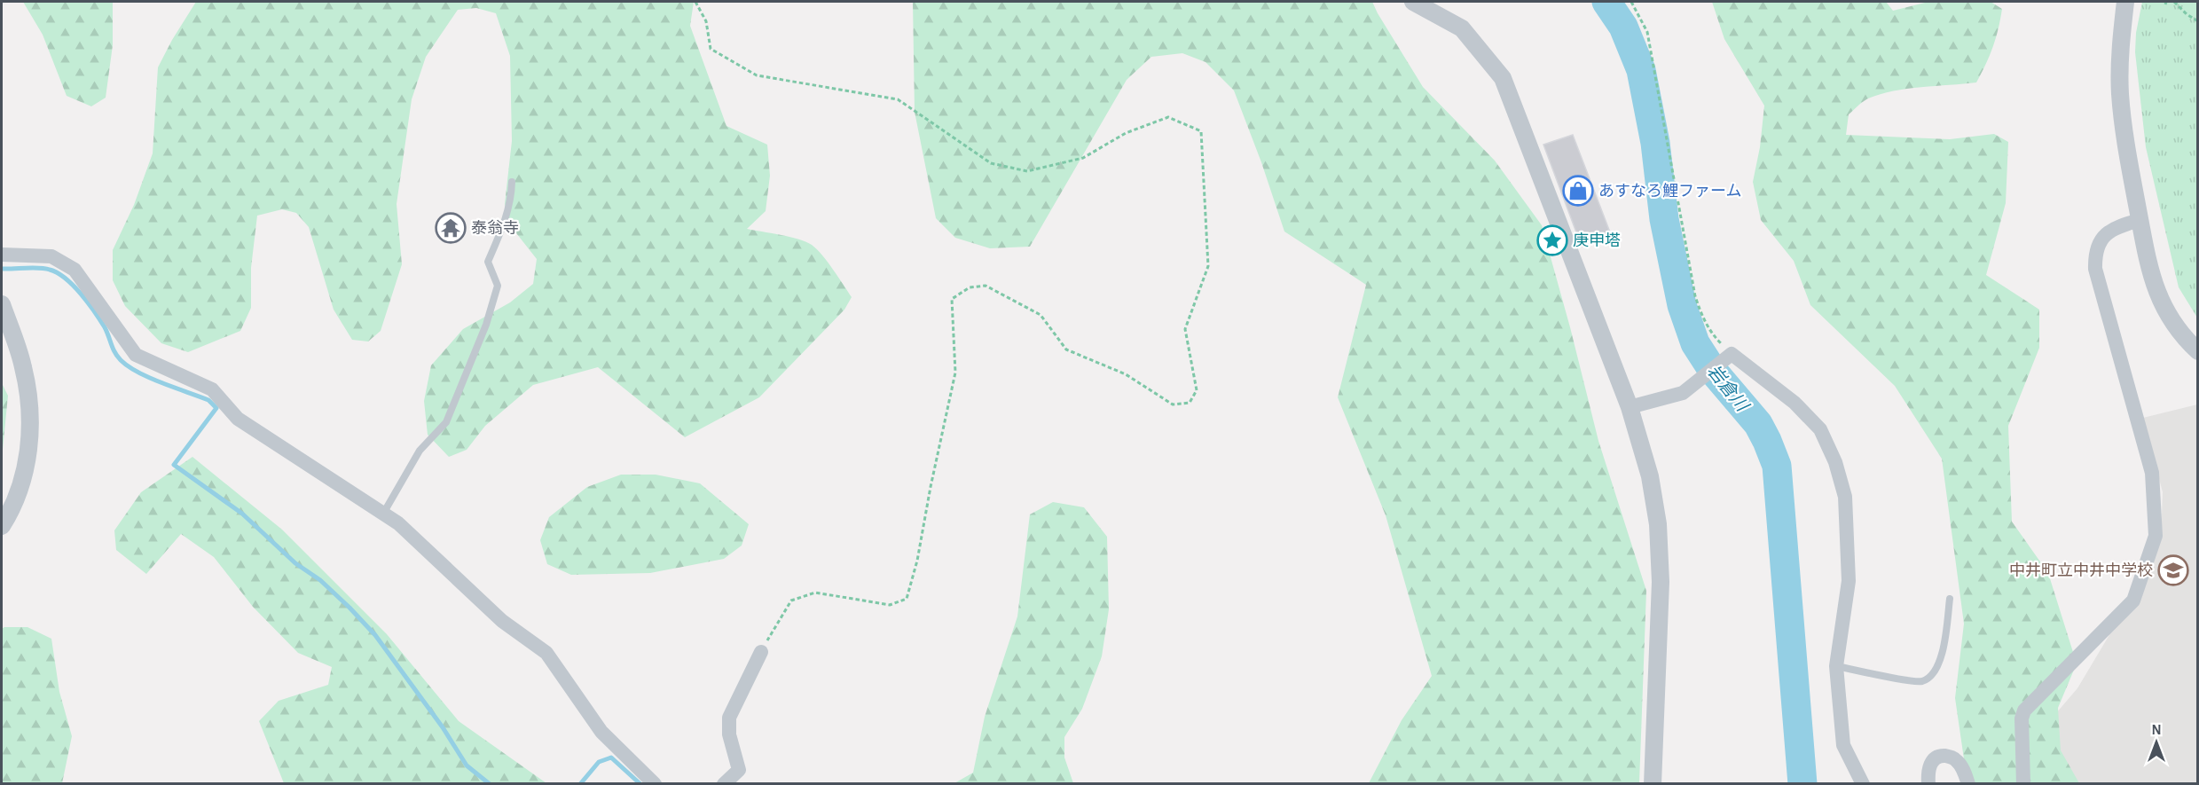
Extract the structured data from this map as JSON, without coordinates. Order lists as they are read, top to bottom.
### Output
{
  "water": ["岩倉川"],
  "places": {
    "shop": ["あすなろ鯉ファーム"],
    "temple": ["泰翁寺"],
    "place": ["庚申塔"],
    "school or university": ["中井町立中井中学校"]
  },
  "north": "top"
}
